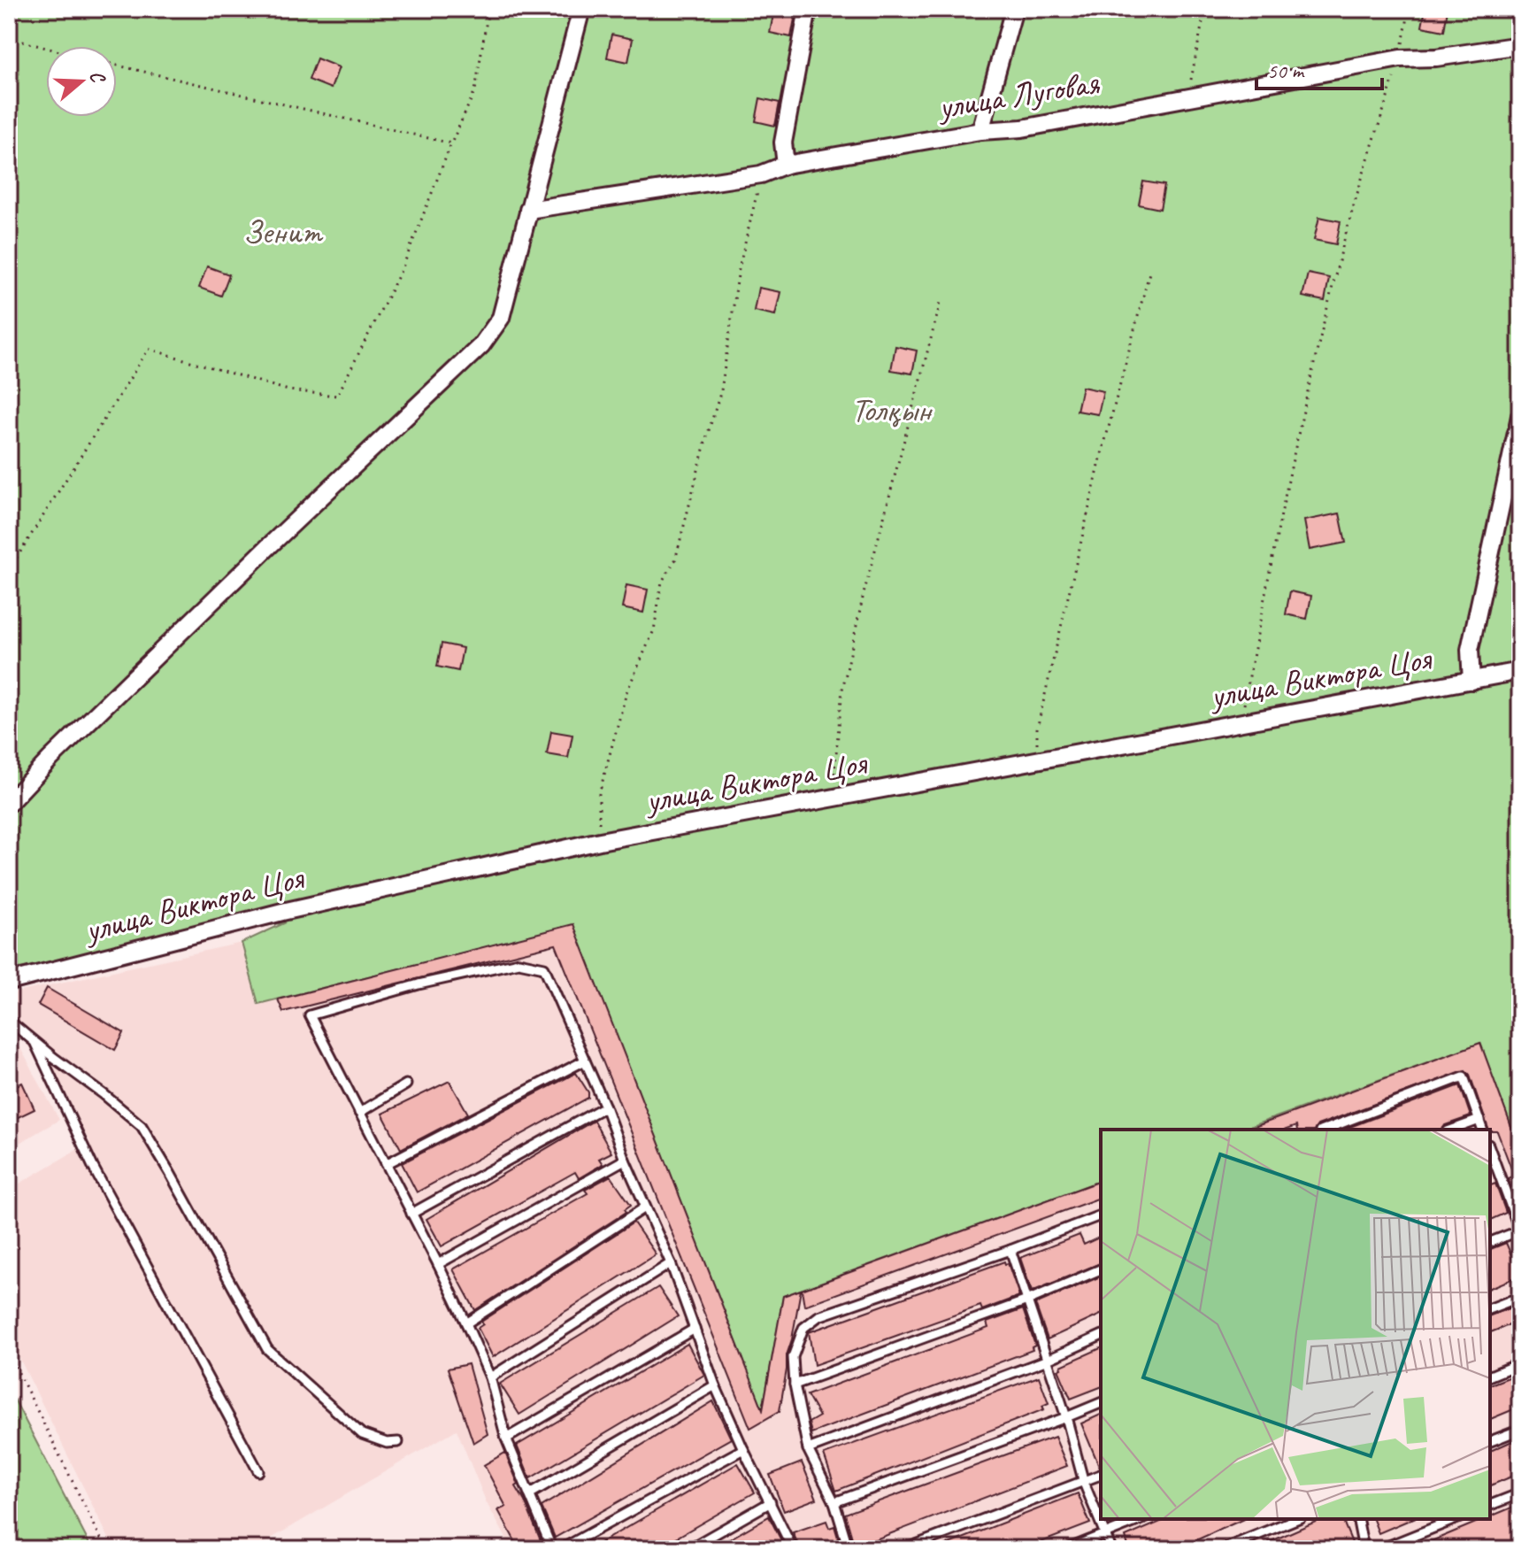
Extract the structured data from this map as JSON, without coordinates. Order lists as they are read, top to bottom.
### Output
{
  "streets": {
    "street": ["улица Луговая", "улица Виктора Цоя"]
  },
  "parks": ["Зенит", "Толқын"],
  "scale_bar": "50 m",
  "north": "right"
}
